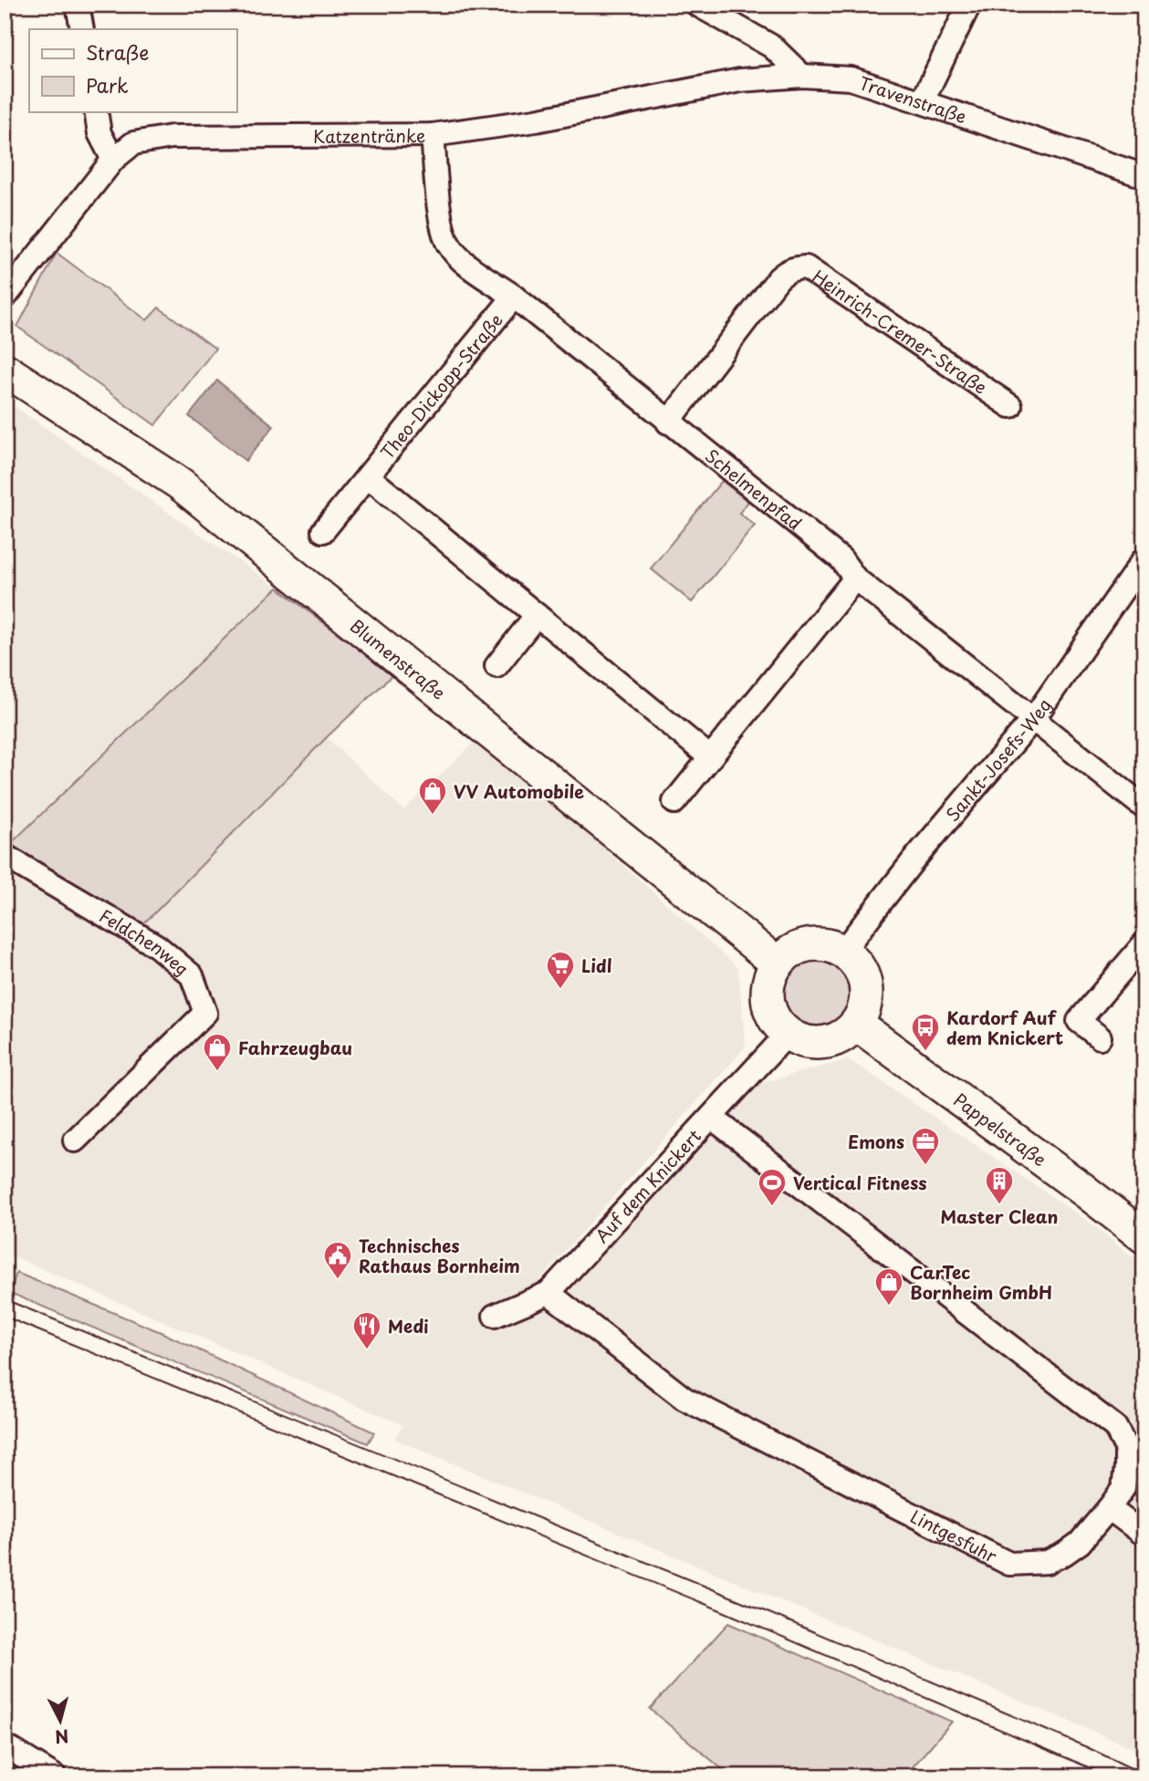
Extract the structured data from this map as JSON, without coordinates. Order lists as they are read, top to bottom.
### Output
{
  "streets": {
    "main road": ["Blumenstraße", "Pappelstraße"],
    "street": [
      "Travenstraße",
      "Katzentränke",
      "Heinrich-Cremer-Straße",
      "Theo-Dickopp-Straße",
      "Schelmenpfad",
      "Sankt-Josefs-Weg",
      "Feldchenweg",
      "Auf dem Knickert",
      "Lintgesfuhr"
    ]
  },
  "crossings": [
    ["Travenstraße", "Katzentränke"],
    ["Katzentränke", "Schelmenpfad"],
    ["Heinrich-Cremer-Straße", "Schelmenpfad"],
    ["Theo-Dickopp-Straße", "Schelmenpfad"],
    ["Schelmenpfad", "Sankt-Josefs-Weg"],
    ["Blumenstraße", "Sankt-Josefs-Weg"],
    ["Blumenstraße", "Pappelstraße"],
    ["Blumenstraße", "Auf dem Knickert"],
    ["Sankt-Josefs-Weg", "Pappelstraße"],
    ["Sankt-Josefs-Weg", "Auf dem Knickert"],
    ["Pappelstraße", "Auf dem Knickert"],
    ["Auf dem Knickert", "Lintgesfuhr"]
  ],
  "places": {
    "shop": ["VV Automobile", "Fahrzeugbau", "CarTec Bornheim GmbH"],
    "supermarket": ["Lidl"],
    "bus stop": ["Kardorf Auf dem Knickert"],
    "office": ["Emons"],
    "building": ["Master Clean"],
    "sports": ["Vertical Fitness"],
    "public building": ["Technisches Rathaus Bornheim"],
    "restaurant": ["Medi"]
  },
  "legend": ["Straße", "Park"],
  "north": "bottom"
}
